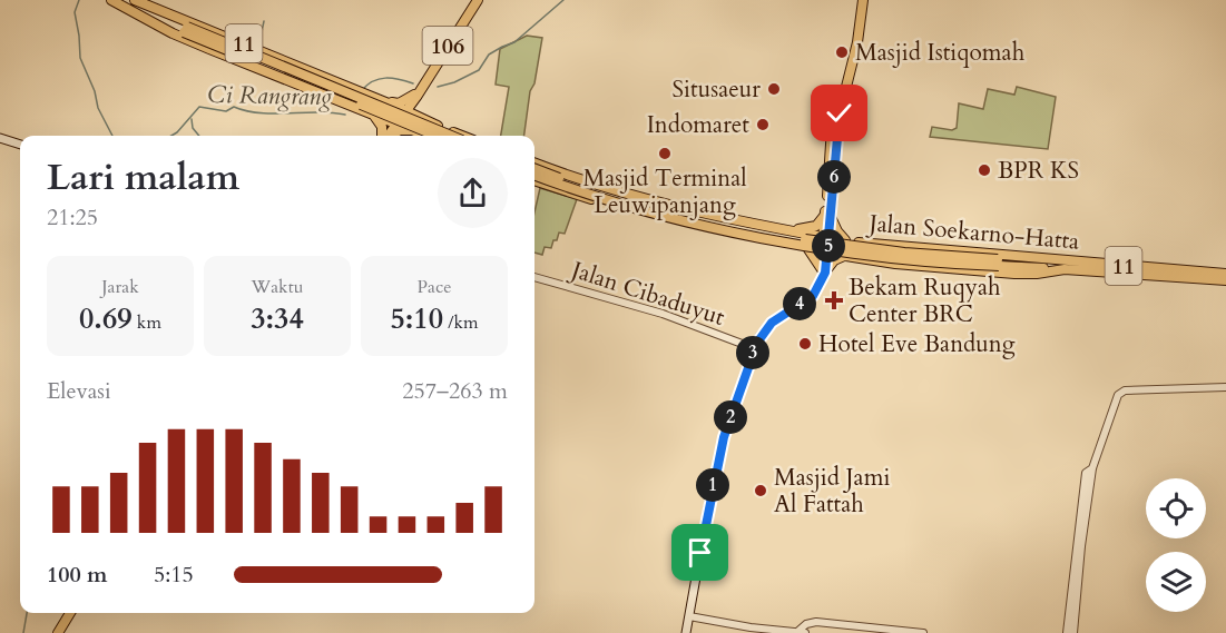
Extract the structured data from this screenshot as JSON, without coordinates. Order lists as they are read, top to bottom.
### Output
{
  "streets": {
    "main road": ["11", "106", "Jalan Soekarno-Hatta"],
    "street": ["Jalan Cibaduyut"]
  },
  "crossings": [
    ["11", "106"],
    ["11", "Jalan Soekarno-Hatta"]
  ],
  "water": ["Ci Rangrang"],
  "places": {
    "other": [
      "Masjid Istiqomah",
      "Situsaeur",
      "Indomaret",
      "Masjid Terminal Leuwipanjang",
      "BPR KS",
      "Hotel Eve Bandung",
      "Masjid Jami Al Fattah"
    ],
    "health": ["Bekam Ruqyah Center BRC"]
  },
  "page": {
    "heading": ["Lari malam", "21:25"],
    "pins": [
      "6",
      "5",
      "4",
      "3",
      "2",
      "1"
    ],
    "stats": [
      ["Jarak", "0.69 km"],
      ["Waktu", "3:34"],
      ["Pace", "5:10 /km"]
    ],
    "chart": ["Elevasi", "257–263 m"],
    "list": [
      {
        "name": "100 m",
        "note": "5:15"
      }
    ]
  }
}
